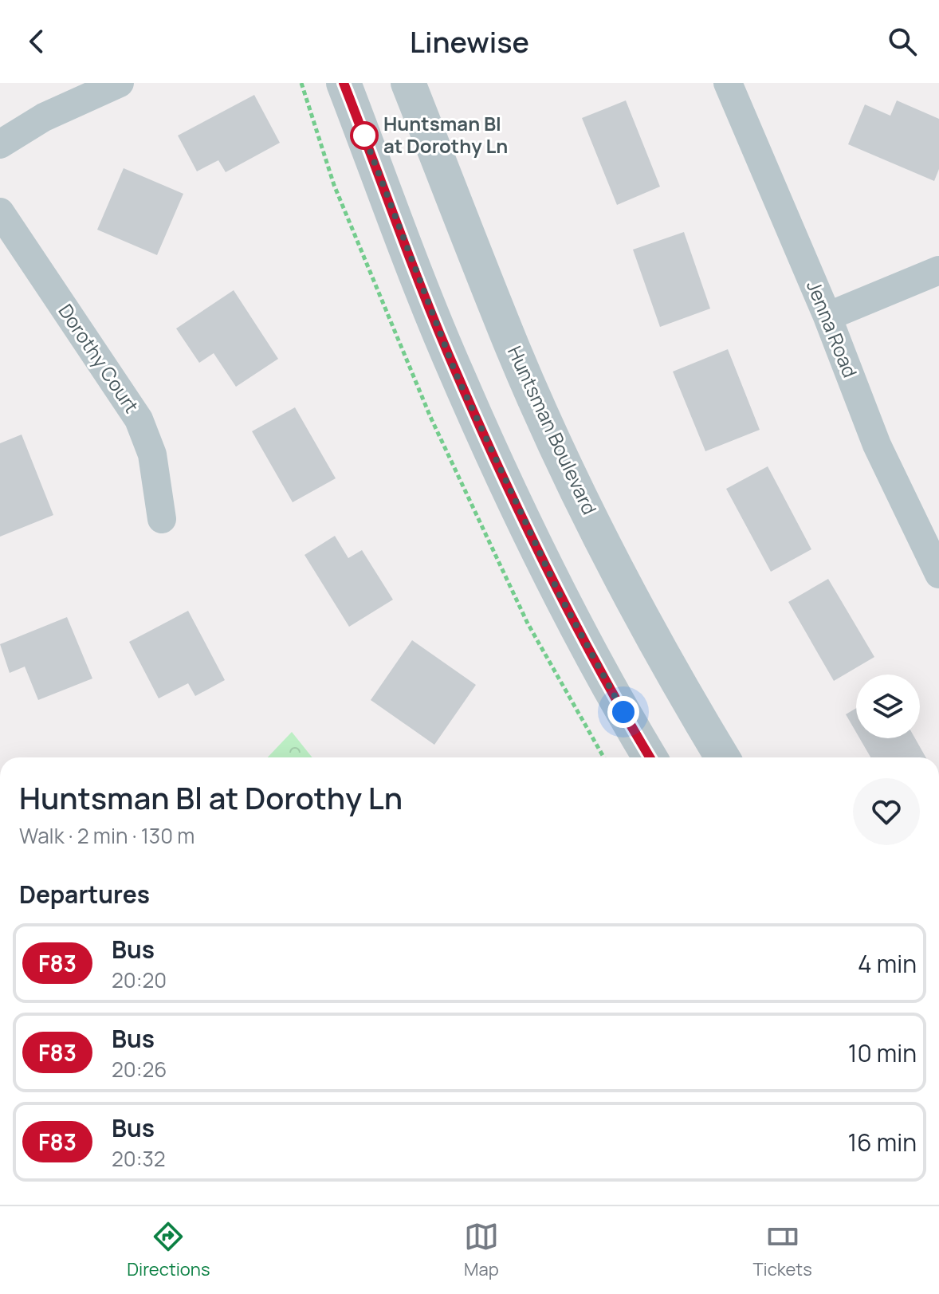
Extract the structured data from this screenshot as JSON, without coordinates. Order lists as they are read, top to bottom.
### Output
{
  "streets": {
    "street": ["Jenna Road", "Dorothy Court", "Huntsman Boulevard"]
  },
  "places": ["Huntsman Bl at Dorothy Ln"],
  "lines": ["bus line F83"],
  "page": {
    "header": "Linewise",
    "heading": [
      ["Huntsman Bl at Dorothy Ln", "Walk · 2 min · 130 m"],
      "Departures"
    ],
    "list": [
      {
        "mark": "F83",
        "name": "Bus",
        "note": "20:20",
        "value": "4 min"
      },
      {
        "mark": "F83",
        "name": "Bus",
        "note": "20:26",
        "value": "10 min"
      },
      {
        "mark": "F83",
        "name": "Bus",
        "note": "20:32",
        "value": "16 min"
      }
    ],
    "tabs": ["Directions", "Map", "Tickets"]
  }
}
